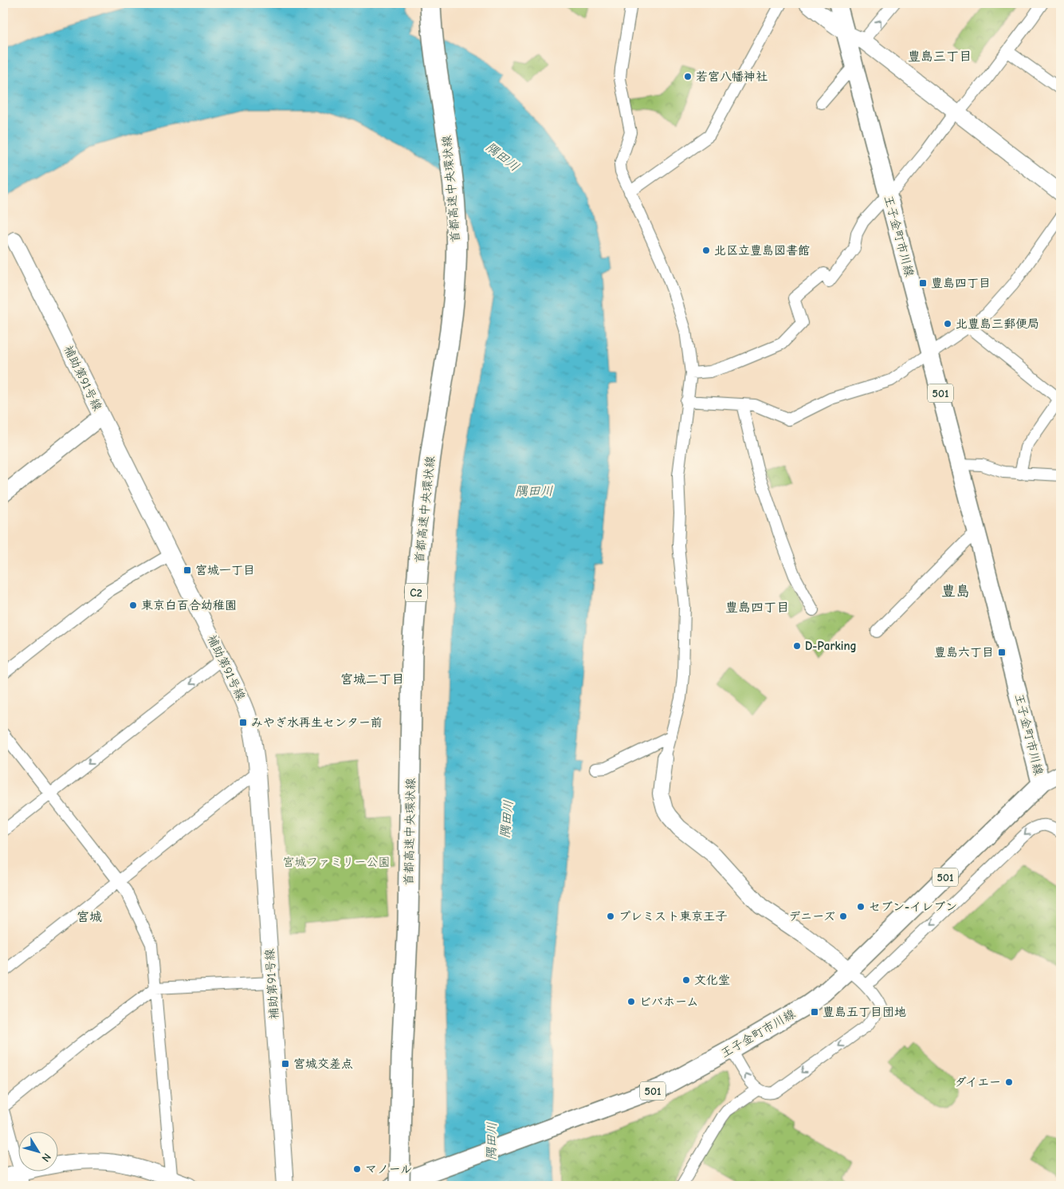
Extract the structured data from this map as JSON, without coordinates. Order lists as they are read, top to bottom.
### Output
{
  "streets": {
    "highway": ["首都高速中央環状線", "C2"],
    "main road": ["王子金町市川線", "501"],
    "street": ["補助第91号線"]
  },
  "districts": [
    "豊島三丁目",
    "豊島",
    "豊島四丁目",
    "宮城二丁目",
    "宮城"
  ],
  "water": ["隅田川"],
  "parks": ["宮城ファミリー公園"],
  "places": {
    "other": [
      "若宮八幡神社",
      "北区立豊島図書館",
      "北豊島三郵便局",
      "東京白百合幼稚園",
      "D-Parking",
      "セブン-イレブン",
      "プレミスト東京王子",
      "デニーズ",
      "文化堂",
      "ビバホーム",
      "ダイエー",
      "マノール"
    ],
    "transit": [
      "豊島四丁目",
      "宮城一丁目",
      "豊島六丁目",
      "みやぎ水再生センター前",
      "豊島五丁目団地",
      "宮城交差点"
    ]
  },
  "north": "bottom right"
}
